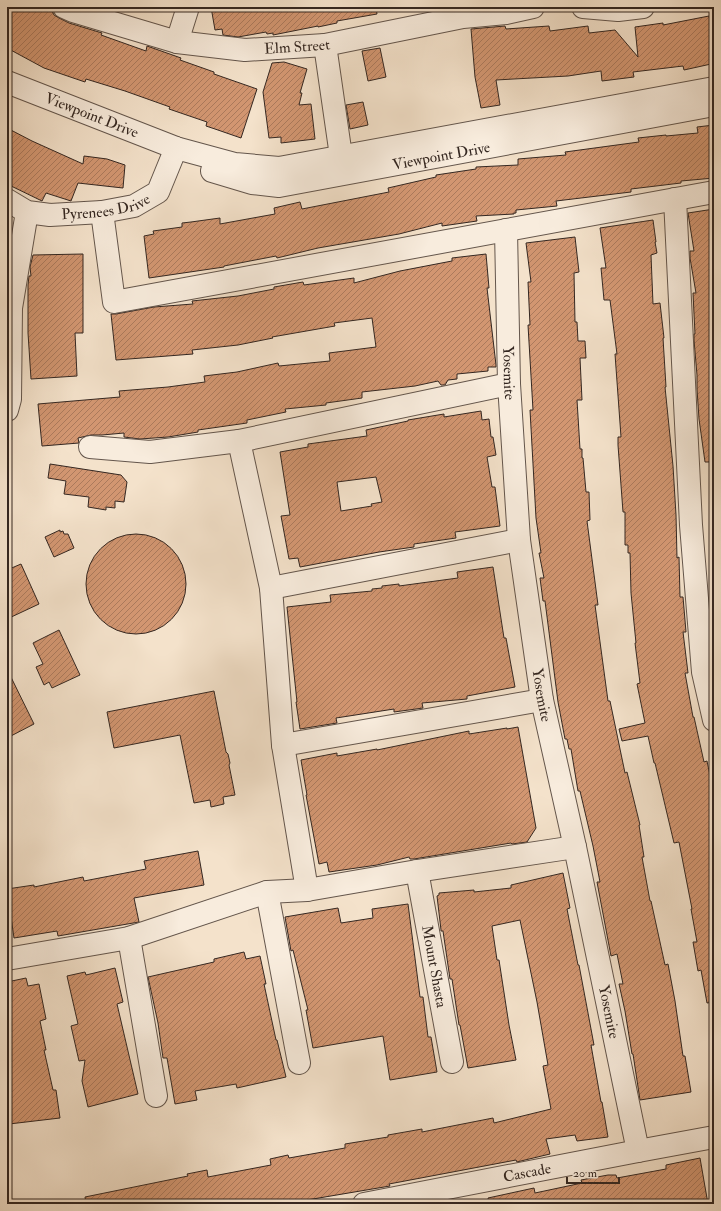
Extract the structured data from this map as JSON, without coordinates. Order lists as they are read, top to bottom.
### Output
{
  "streets": {
    "street": [
      "Elm Street",
      "Viewpoint Drive",
      "Pyrenees Drive",
      "Yosemite",
      "Mount Shasta",
      "Cascade"
    ]
  },
  "crossings": [
    ["Viewpoint Drive", "Pyrenees Drive"],
    ["Yosemite", "Cascade"]
  ],
  "scale_bar": "20 m"
}
